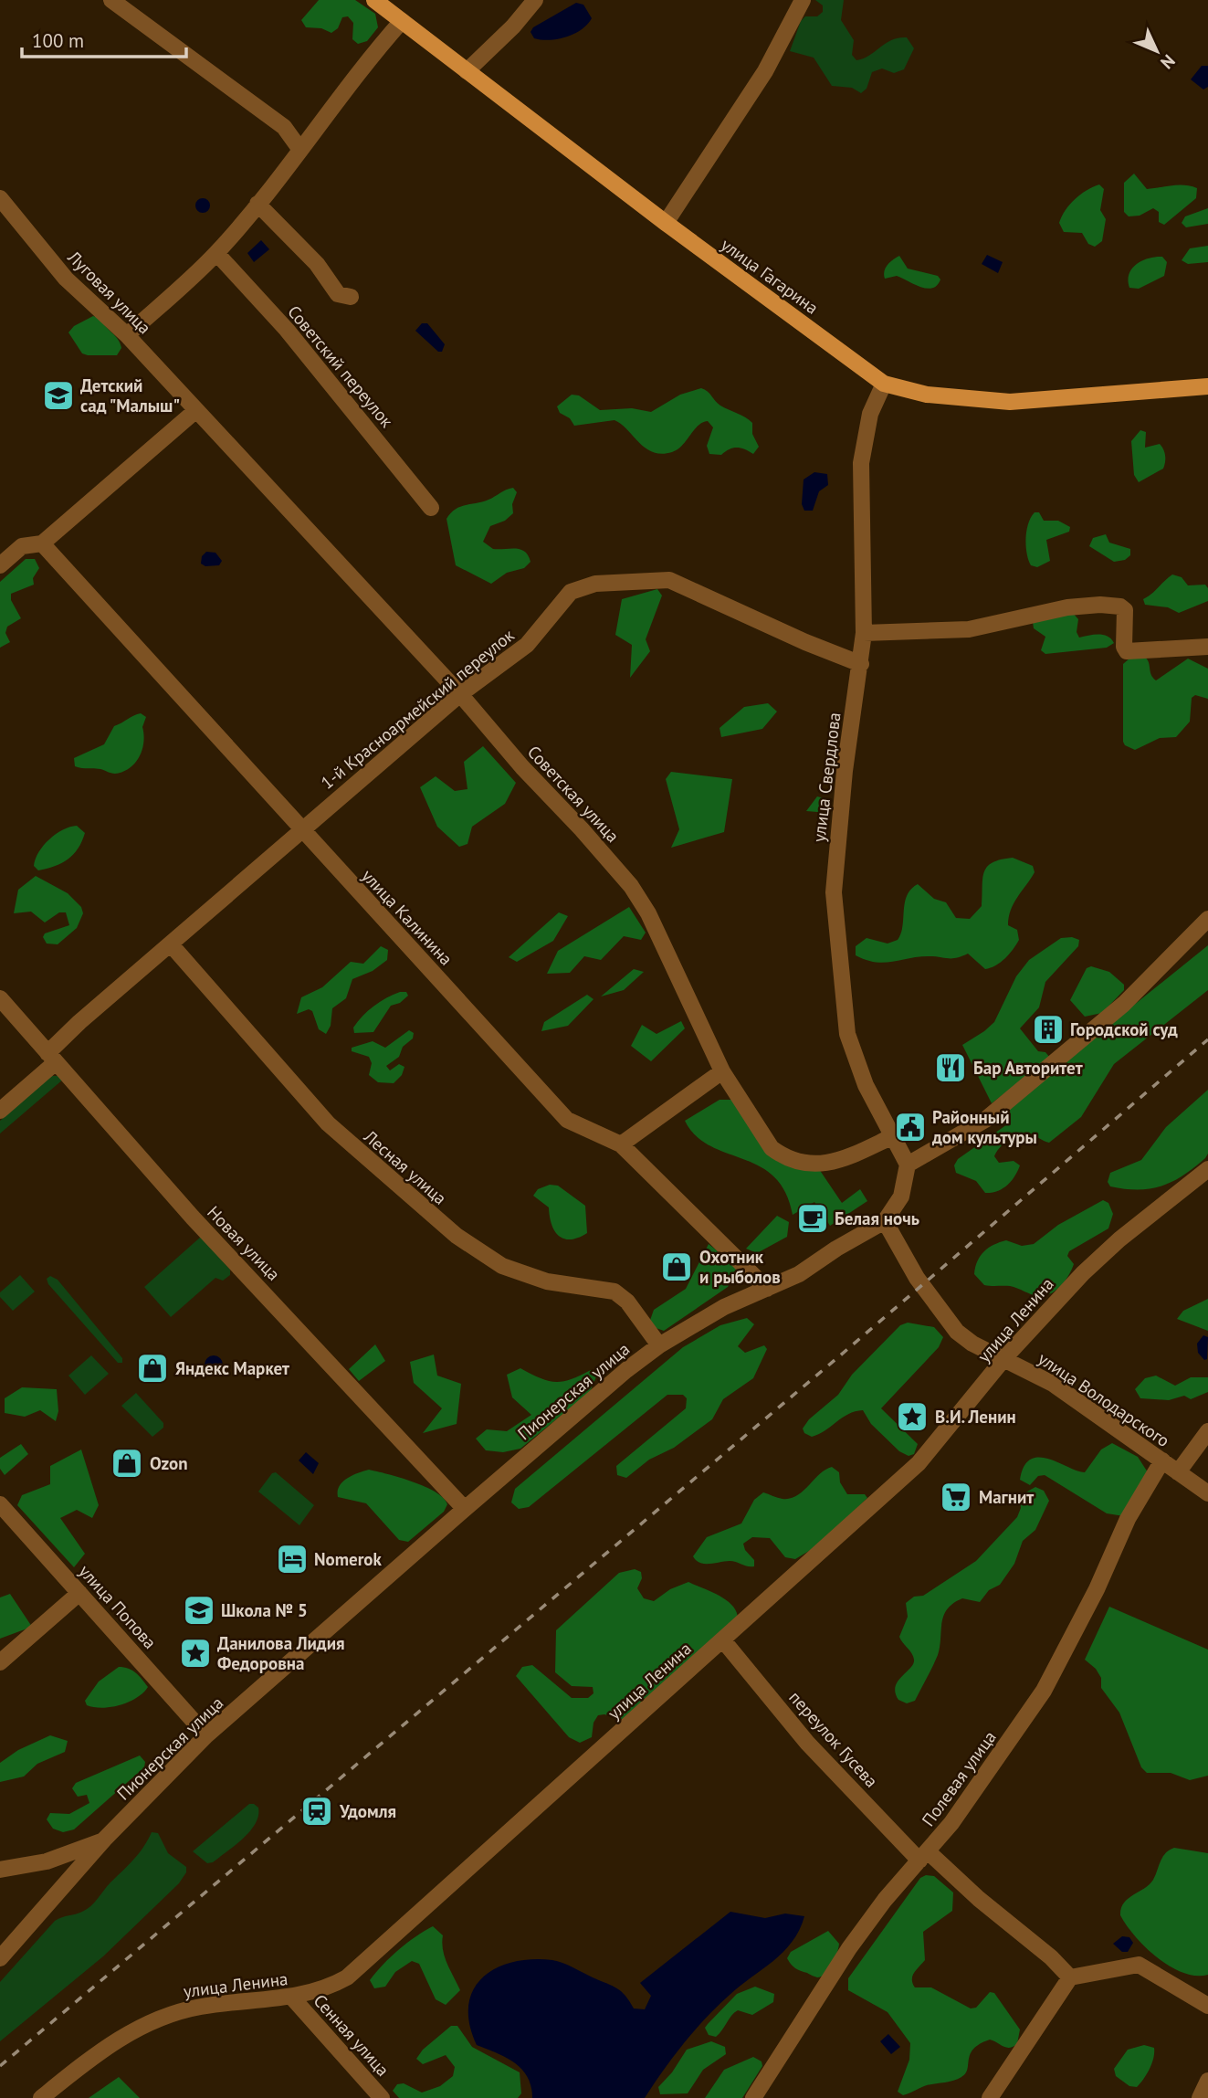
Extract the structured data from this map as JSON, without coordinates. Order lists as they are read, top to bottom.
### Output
{
  "streets": {
    "main road": ["улица Гагарина"],
    "street": [
      "Луговая улица",
      "Советский переулок",
      "1-й Красноармейский переулок",
      "улица Свердлова",
      "Советская улица",
      "улица Калинина",
      "Лесная улица",
      "Новая улица",
      "улица Ленина",
      "Пионерская улица",
      "улица Володарского",
      "улица Попова",
      "переулок Гусева",
      "Полевая улица",
      "Сенная улица"
    ]
  },
  "crossings": [
    ["улица Гагарина", "улица Свердлова"],
    ["Луговая улица", "Советская улица"],
    ["1-й Красноармейский переулок", "улица Свердлова"],
    ["1-й Красноармейский переулок", "Советская улица"],
    ["1-й Красноармейский переулок", "улица Калинина"],
    ["1-й Красноармейский переулок", "Лесная улица"],
    ["1-й Красноармейский переулок", "Новая улица"],
    ["улица Свердлова", "Советская улица"],
    ["улица Свердлова", "Пионерская улица"],
    ["улица Калинина", "Пионерская улица"],
    ["Лесная улица", "Пионерская улица"],
    ["Новая улица", "Пионерская улица"],
    ["улица Ленина", "улица Володарского"],
    ["улица Ленина", "переулок Гусева"],
    ["улица Ленина", "Сенная улица"],
    ["Пионерская улица", "улица Володарского"],
    ["Пионерская улица", "улица Попова"],
    ["улица Володарского", "Полевая улица"],
    ["переулок Гусева", "Полевая улица"]
  ],
  "places": {
    "school or university": ["Детский сад \"Малыш\"", "Школа № 5"],
    "building": ["Городской суд"],
    "restaurant": ["Бар Авторитет"],
    "public building": ["Районный дом культуры"],
    "cafe": ["Белая ночь"],
    "shop": ["Охотник и рыболов", "Яндекс Маркет", "Ozon"],
    "place": ["В.И. Ленин", "Данилова Лидия Федоровна"],
    "supermarket": ["Магнит"],
    "hotel": ["Nomerok"],
    "station": ["Удомля"]
  },
  "scale_bar": "100 m",
  "north": "bottom right"
}
